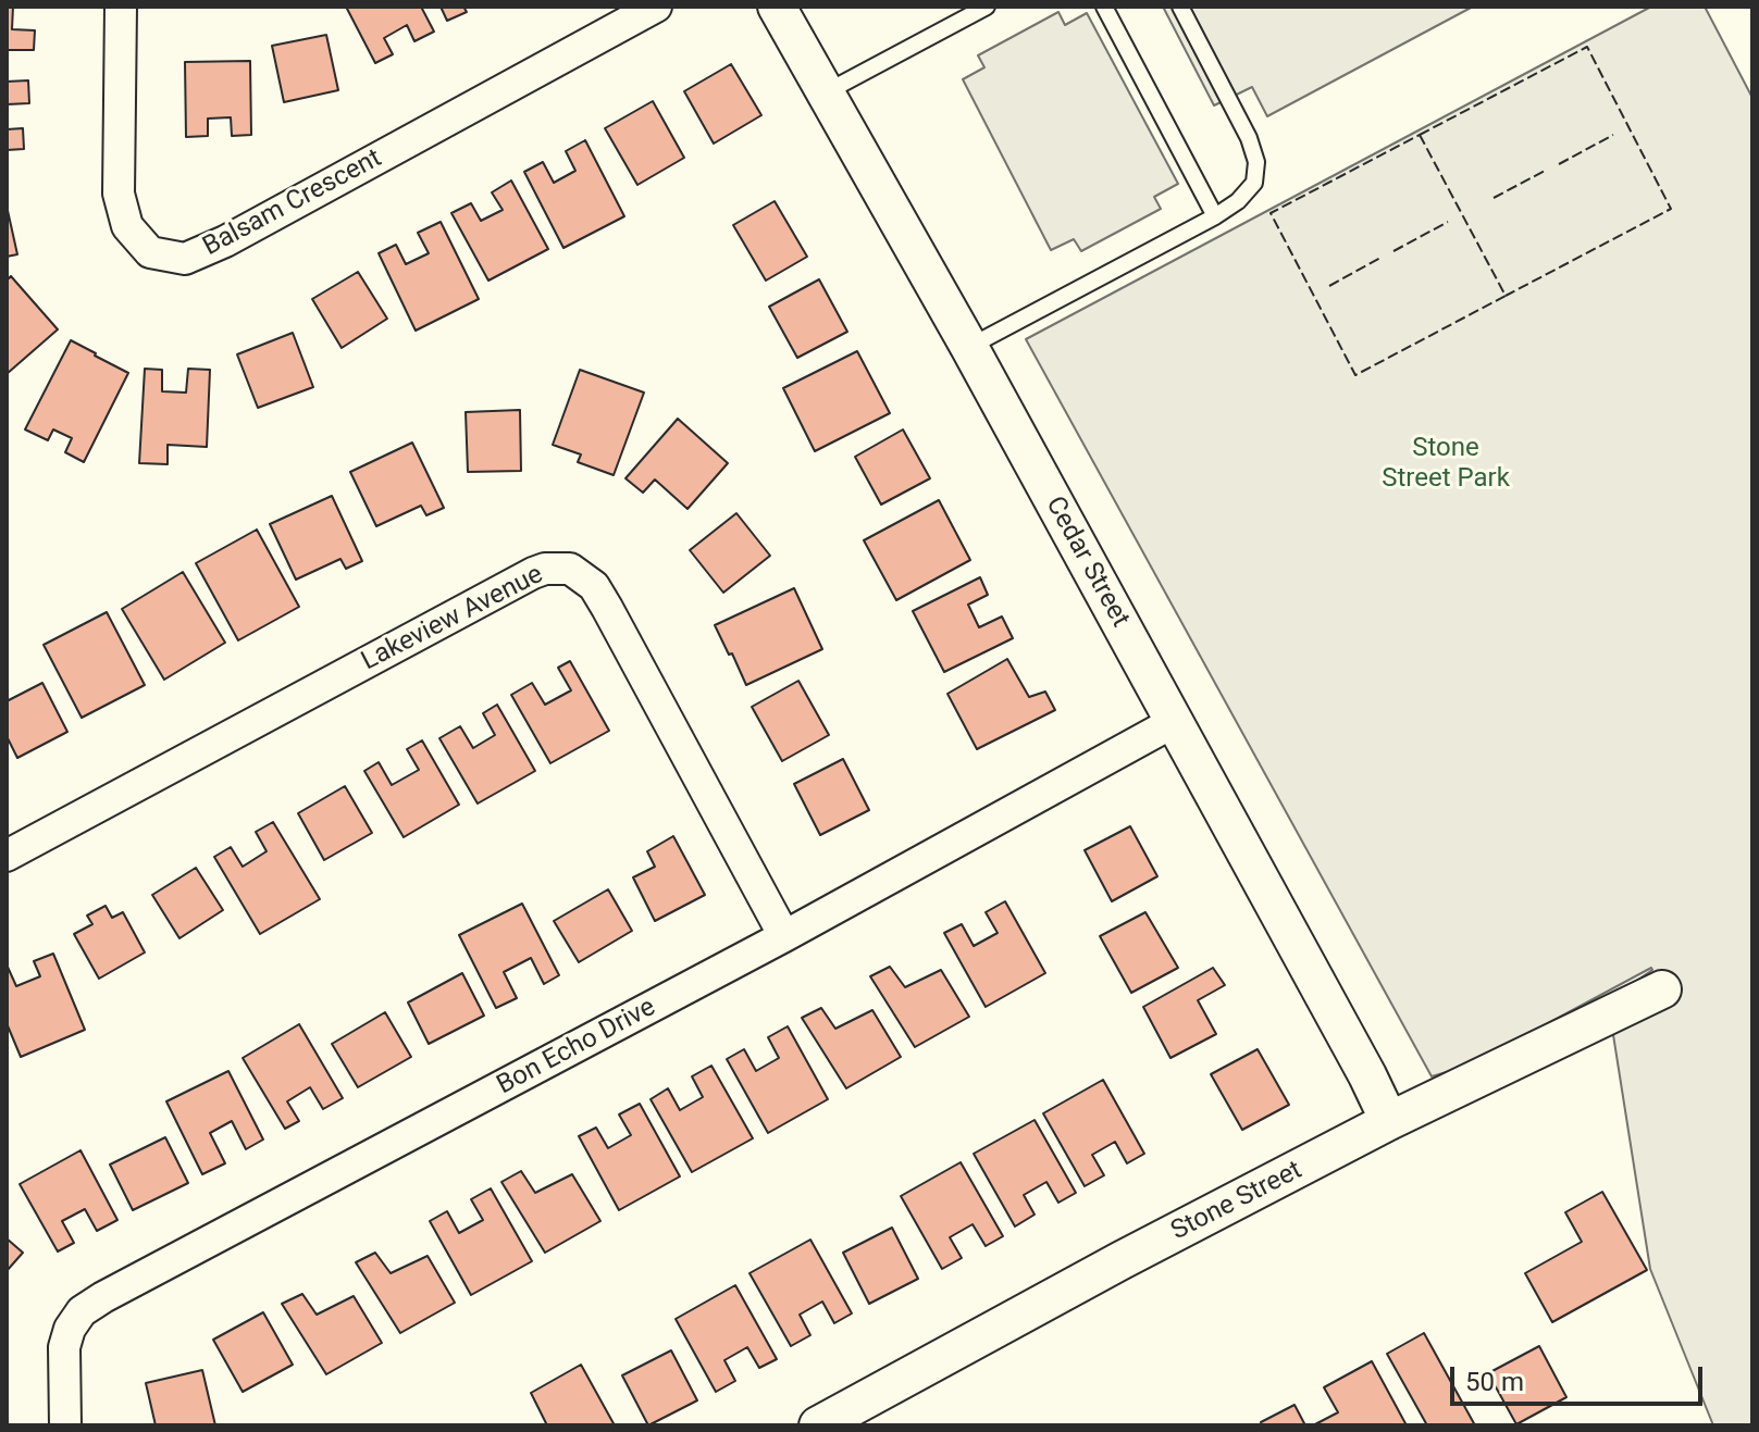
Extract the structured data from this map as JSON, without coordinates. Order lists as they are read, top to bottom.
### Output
{
  "streets": {
    "street": [
      "Balsam Crescent",
      "Cedar Street",
      "Lakeview Avenue",
      "Bon Echo Drive",
      "Stone Street"
    ]
  },
  "crossings": [
    ["Cedar Street", "Bon Echo Drive"],
    ["Cedar Street", "Stone Street"],
    ["Lakeview Avenue", "Bon Echo Drive"]
  ],
  "parks": ["Stone Street Park"],
  "scale_bar": "50 m"
}
